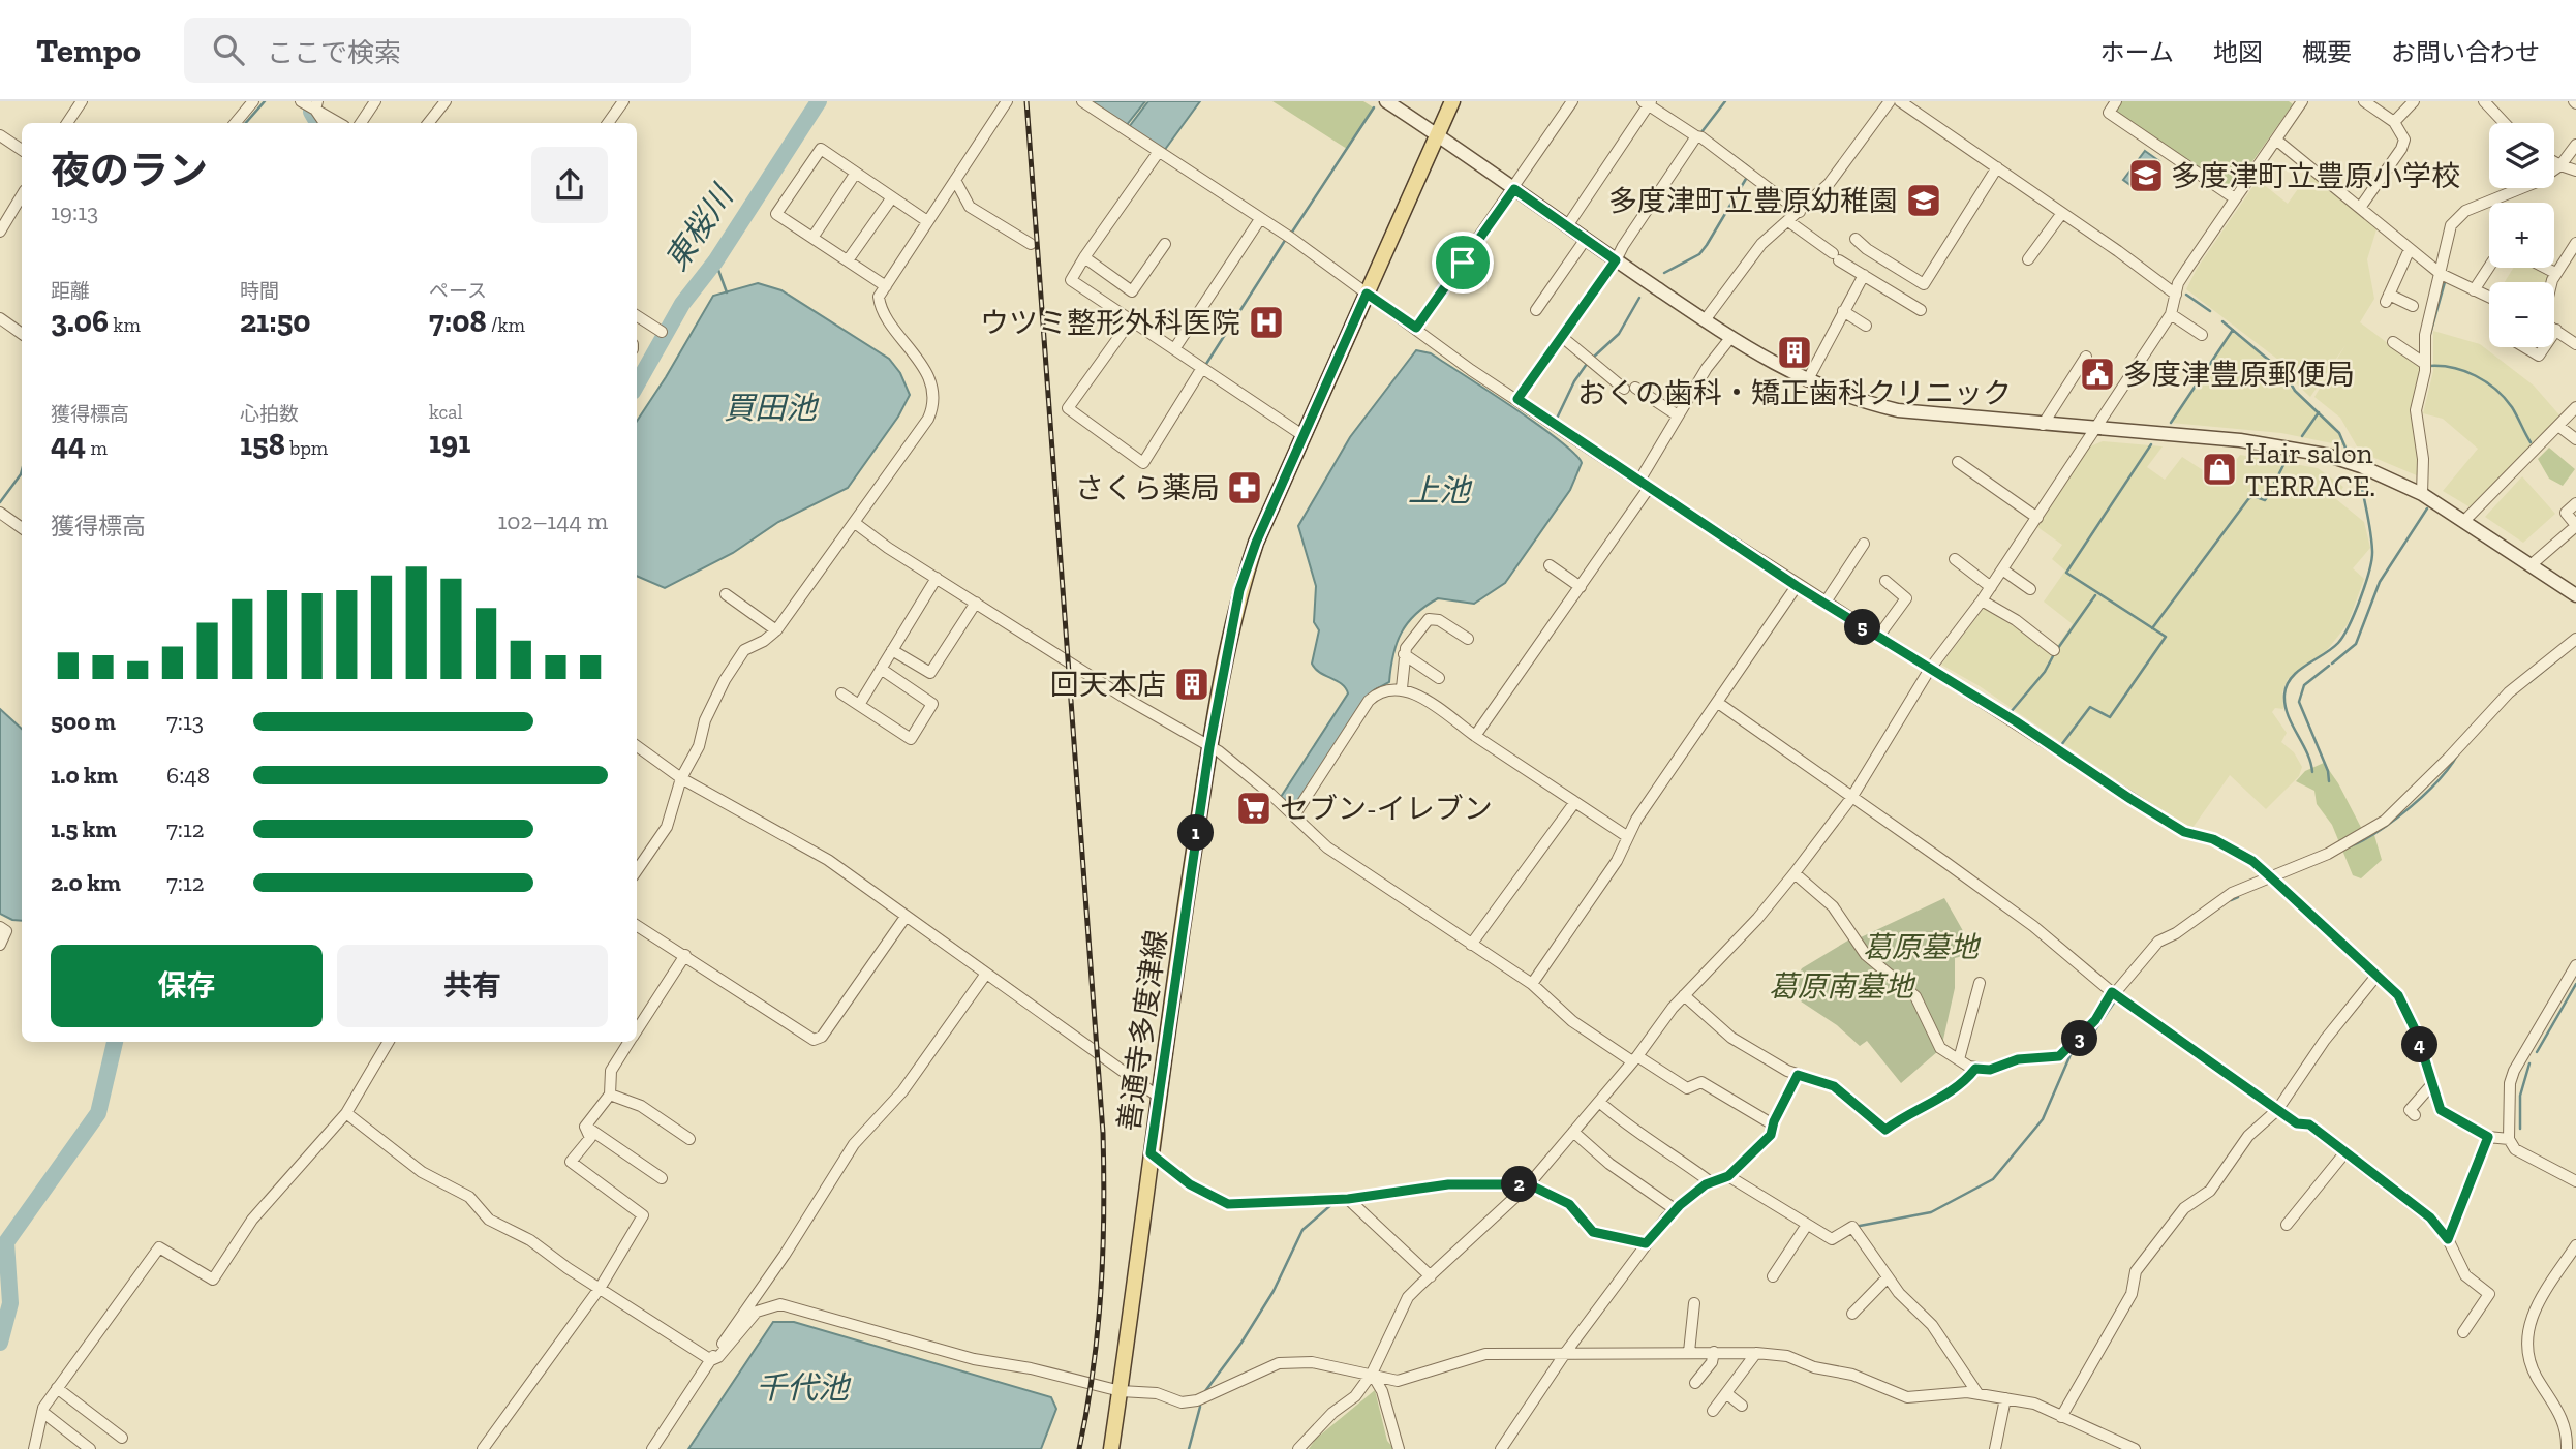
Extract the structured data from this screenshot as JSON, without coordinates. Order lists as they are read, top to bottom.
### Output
{
  "streets": {
    "main road": ["善通寺多度津線"]
  },
  "water": [
    "東桜川",
    "買田池",
    "上池",
    "千代池"
  ],
  "parks": ["葛原墓地", "葛原南墓地"],
  "places": {
    "school or university": ["多度津町立豊原小学校", "多度津町立豊原幼稚園"],
    "hospital": ["ウツミ整形外科医院"],
    "building": ["おくの歯科・矯正歯科クリニック", "回天本店"],
    "public building": ["多度津豊原郵便局"],
    "shop": ["Hair salon TERRACE."],
    "pharmacy": ["さくら薬局"],
    "supermarket": ["セブン-イレブン"]
  },
  "page": {
    "header": "Tempo",
    "search": "ここで検索",
    "nav": [
      "ホーム",
      "地図",
      "概要",
      "お問い合わせ"
    ],
    "map_buttons": ["+", "−"],
    "heading": ["夜のラン", "19:13"],
    "stats": [
      ["距離", "3.06 km"],
      ["時間", "21:50"],
      ["ペース", "7:08 /km"],
      ["獲得標高", "44 m"],
      ["心拍数", "158 bpm"],
      ["kcal", "191"]
    ],
    "chart": ["獲得標高", "102–144 m"],
    "pins": [
      "5",
      "1",
      "3",
      "4",
      "2"
    ],
    "list": [
      {
        "name": "500 m",
        "note": "7:13"
      },
      {
        "name": "1.0 km",
        "note": "6:48"
      },
      {
        "name": "1.5 km",
        "note": "7:12"
      },
      {
        "name": "2.0 km",
        "note": "7:12"
      }
    ],
    "buttons": ["保存", "共有"]
  }
}
